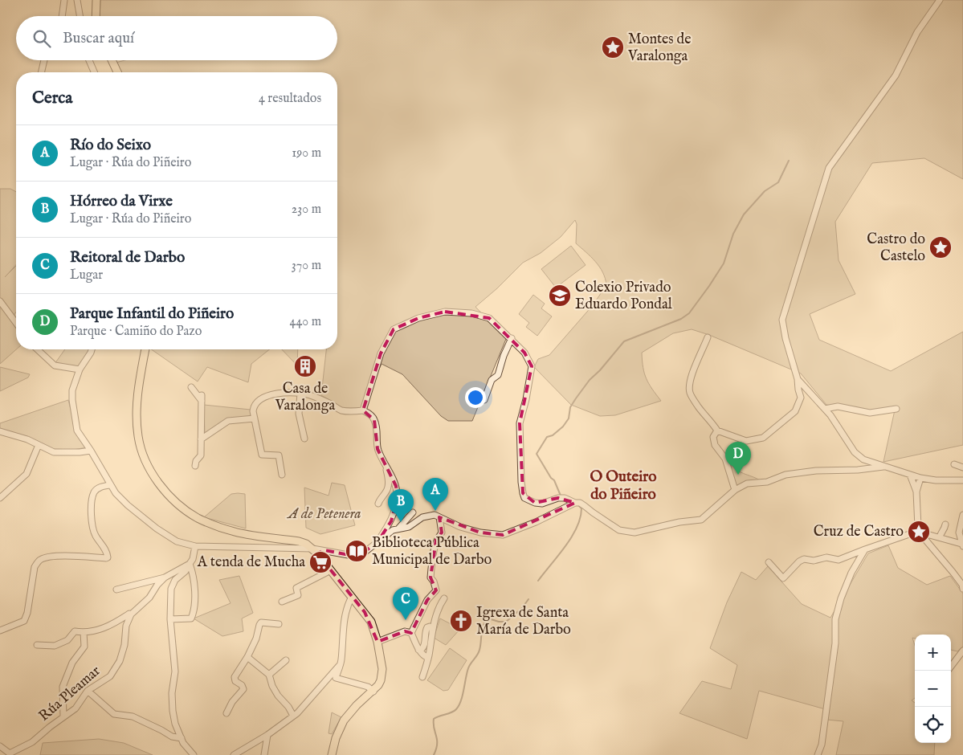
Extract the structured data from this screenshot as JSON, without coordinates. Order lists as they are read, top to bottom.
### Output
{
  "streets": {
    "street": ["Rúa Pleamar"]
  },
  "districts": ["O Outeiro do Piñeiro"],
  "parks": ["A de Petenera"],
  "places": {
    "place": ["Montes de Varalonga", "Castro do Castelo", "Cruz de Castro"],
    "school or university": ["Colexio Privado Eduardo Pondal"],
    "building": ["Casa de Varalonga"],
    "library": ["Biblioteca Pública Municipal de Darbo"],
    "supermarket": ["A tenda de Mucha"],
    "church": ["Igrexa de Santa María de Darbo"]
  },
  "page": {
    "search": "Buscar aquí",
    "heading": ["Cerca", "4 resultados"],
    "list": [
      {
        "mark": "A",
        "name": "Río do Seixo",
        "note": "Lugar · Rúa do Piñeiro",
        "value": "190 m"
      },
      {
        "mark": "B",
        "name": "Hórreo da Virxe",
        "note": "Lugar · Rúa do Piñeiro",
        "value": "230 m"
      },
      {
        "mark": "C",
        "name": "Reitoral de Darbo",
        "note": "Lugar",
        "value": "370 m"
      },
      {
        "mark": "D",
        "name": "Parque Infantil do Piñeiro",
        "note": "Parque · Camiño do Pazo",
        "value": "440 m"
      }
    ],
    "pins": [
      "D",
      "A",
      "B",
      "C"
    ],
    "map_buttons": ["+", "−"]
  }
}
